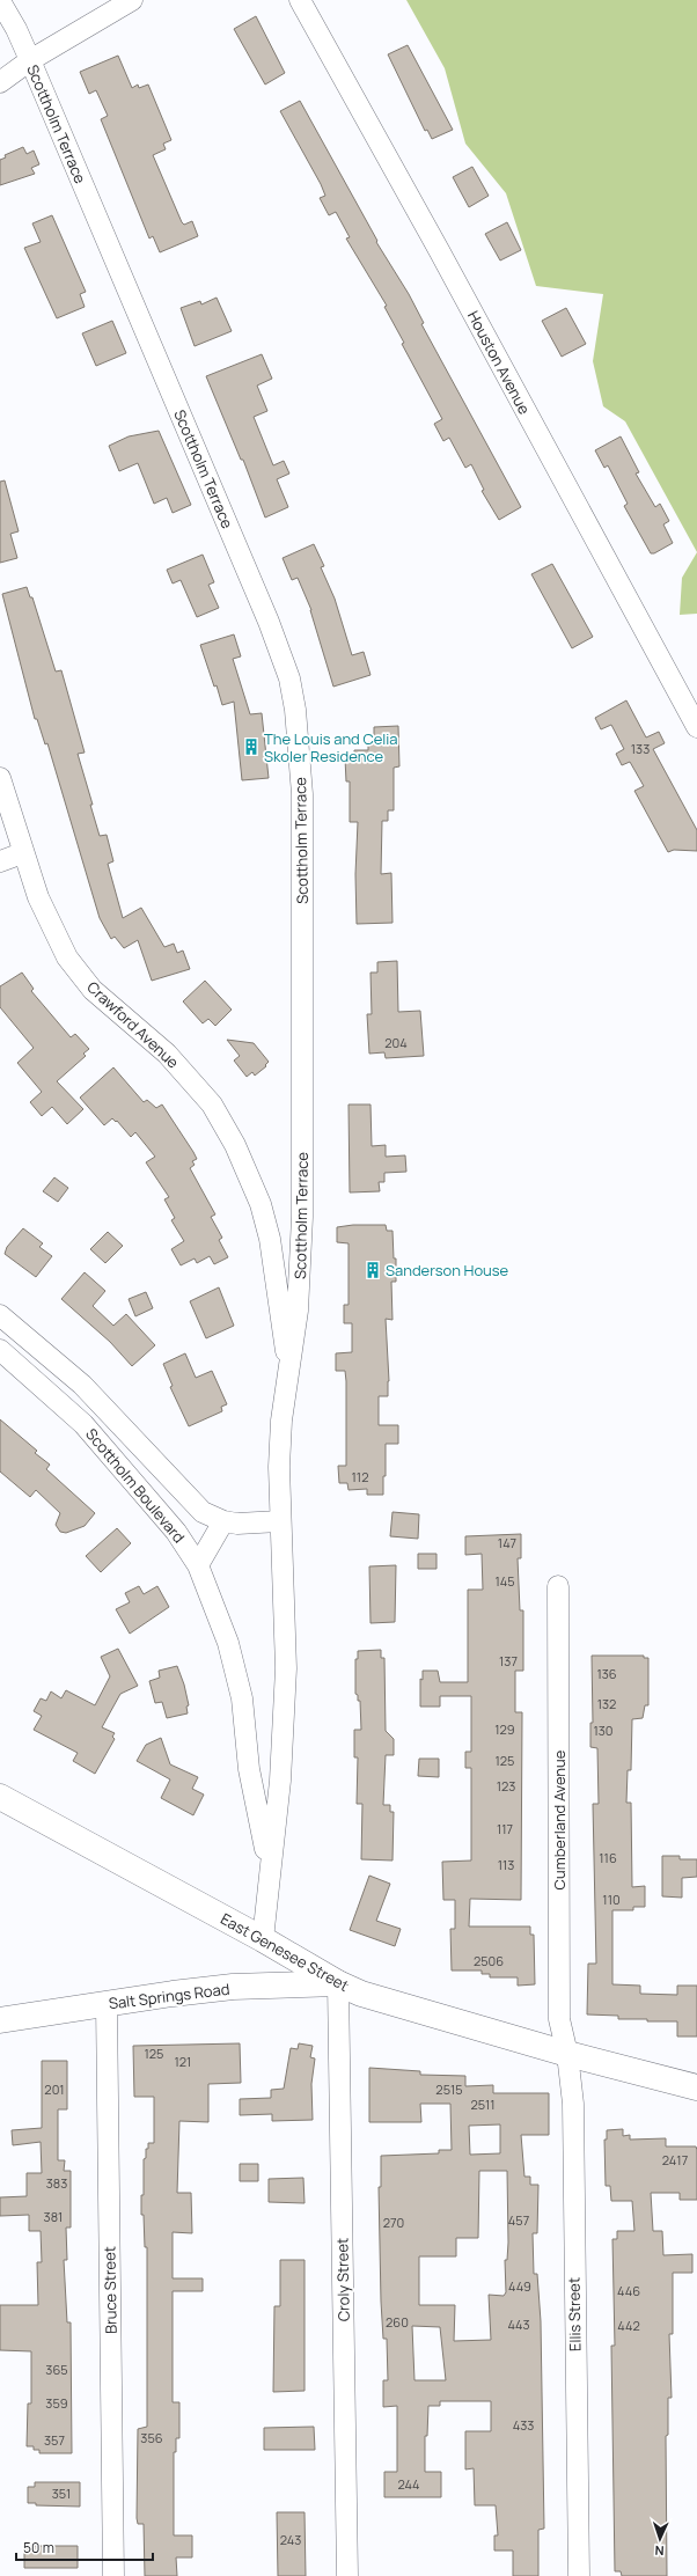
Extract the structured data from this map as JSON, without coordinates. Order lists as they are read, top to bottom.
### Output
{
  "streets": {
    "main road": ["East Genesee Street", "Salt Springs Road"],
    "street": [
      "Scottholm Terrace",
      "Houston Avenue",
      "Crawford Avenue",
      "Scottholm Boulevard",
      "Cumberland Avenue",
      "Croly Street",
      "Bruce Street",
      "Ellis Street"
    ]
  },
  "crossings": [
    ["Scottholm Terrace", "Crawford Avenue"],
    ["Scottholm Terrace", "Scottholm Boulevard"],
    ["Scottholm Boulevard", "East Genesee Street"],
    ["Cumberland Avenue", "East Genesee Street"],
    ["Cumberland Avenue", "Ellis Street"],
    ["East Genesee Street", "Salt Springs Road"],
    ["East Genesee Street", "Croly Street"],
    ["East Genesee Street", "Ellis Street"],
    ["Salt Springs Road", "Croly Street"],
    ["Salt Springs Road", "Bruce Street"]
  ],
  "places": {
    "building": ["The Louis and Celia Skoler Residence", "Sanderson House"]
  },
  "house_numbers": [
    "133",
    "204",
    "112",
    "147",
    "145",
    "137",
    "136",
    "132",
    "129",
    "130",
    "125",
    "123",
    "117",
    "116",
    "113",
    "110",
    "2506",
    "125",
    "121",
    "201",
    "2515",
    "2511",
    "2417",
    "383",
    "381",
    "457",
    "270",
    "449",
    "446",
    "260",
    "443",
    "442",
    "365",
    "359",
    "433",
    "356",
    "357",
    "244",
    "351",
    "243"
  ],
  "scale_bar": "50 m",
  "north": "bottom"
}
